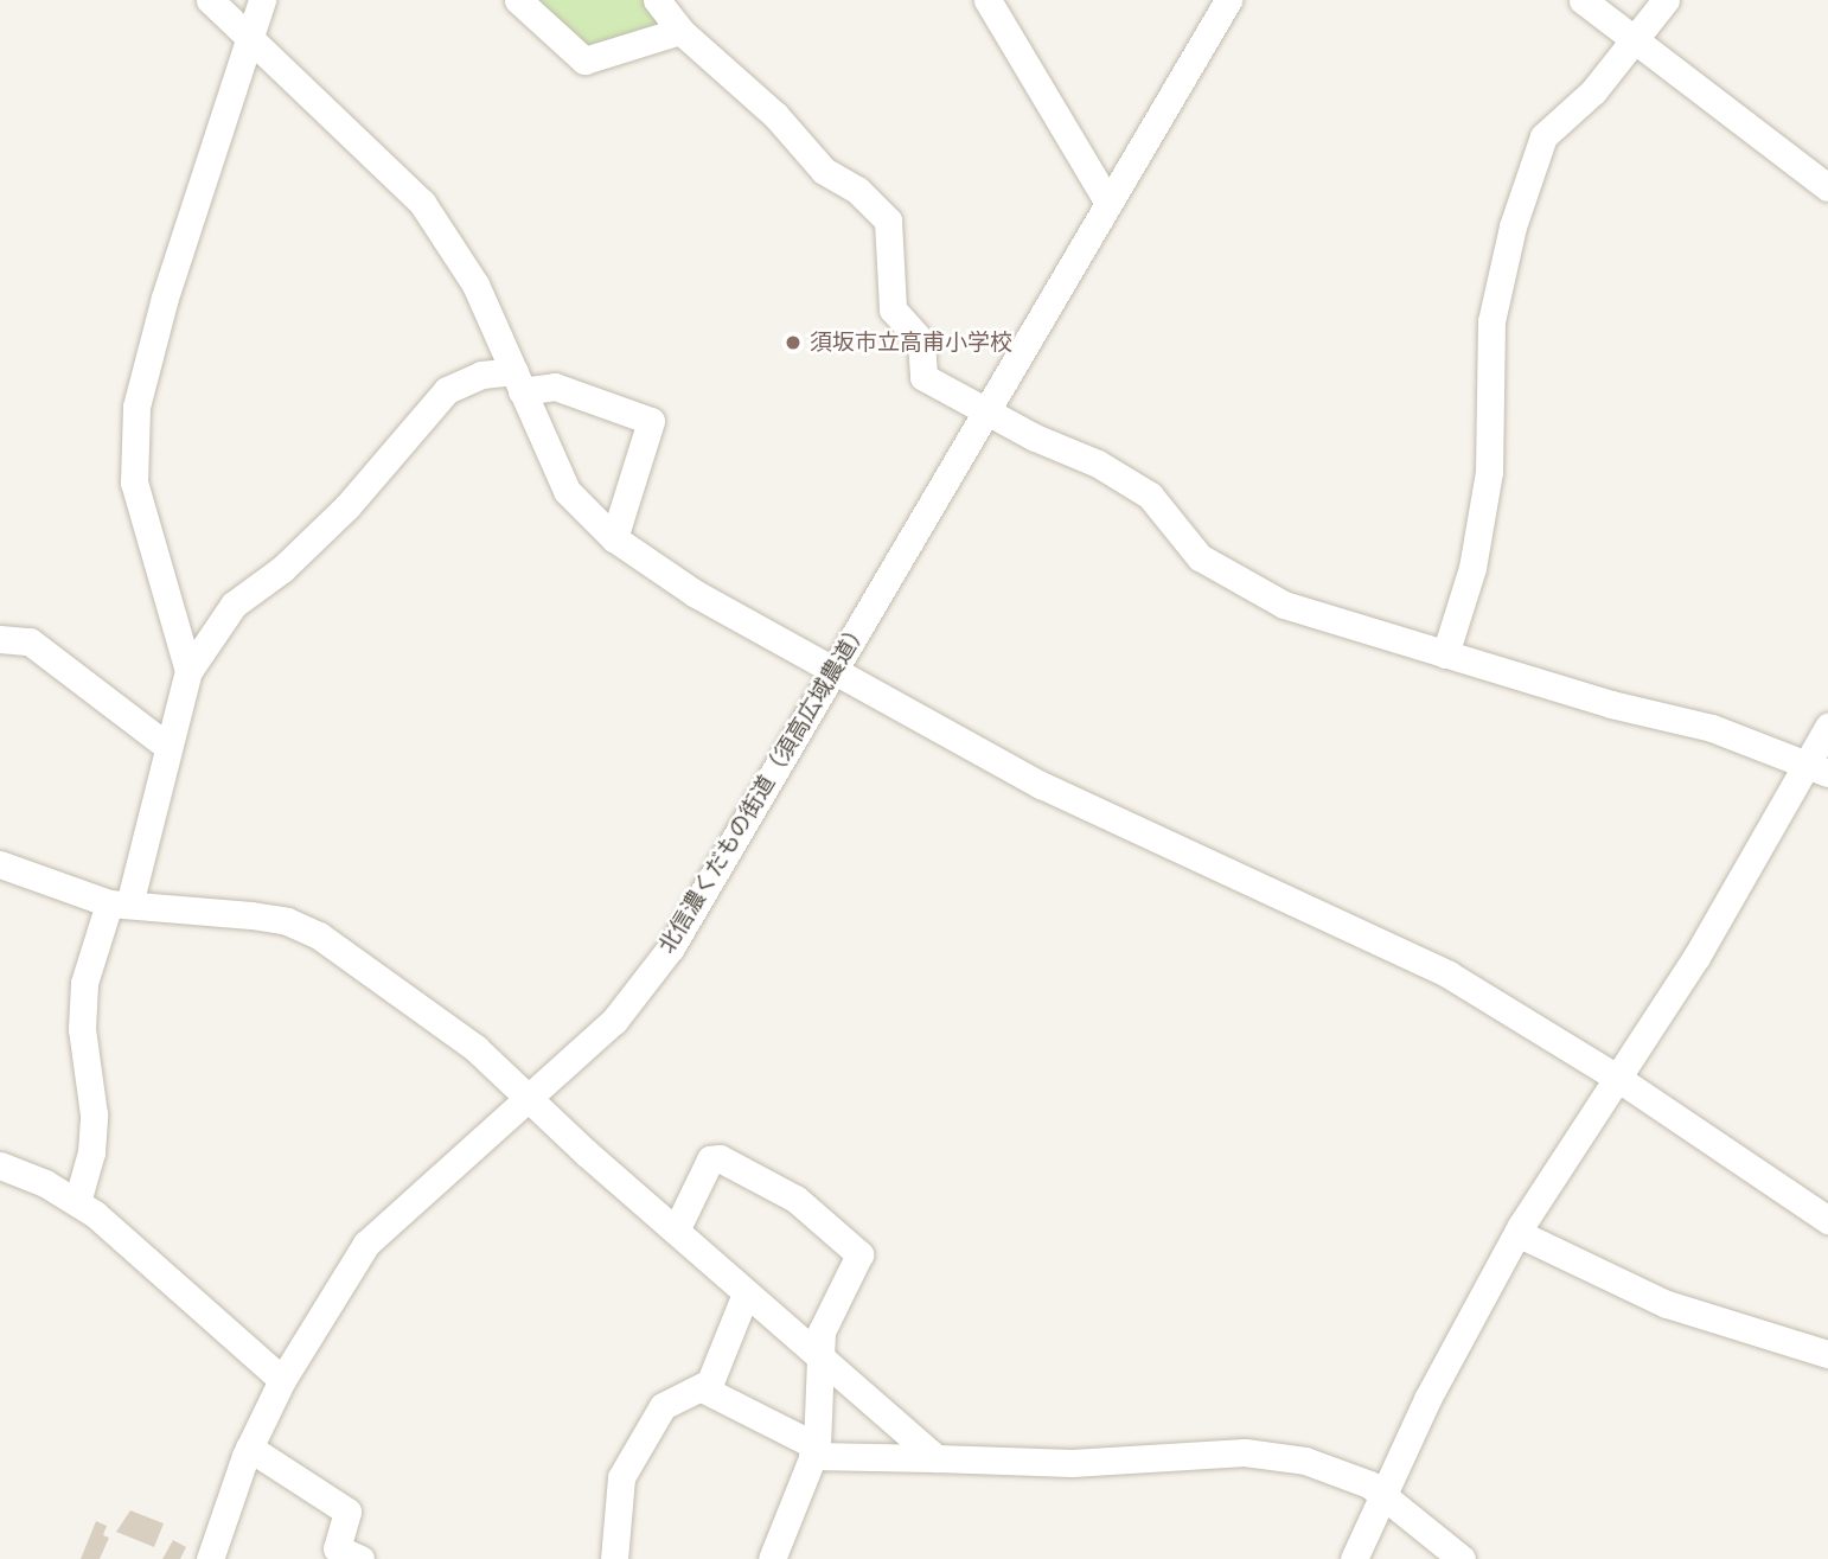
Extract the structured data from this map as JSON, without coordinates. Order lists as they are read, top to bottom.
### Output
{
  "streets": {
    "street": ["北信濃くだもの街道（須高広域農道）"]
  },
  "places": ["須坂市立高甫小学校"]
}
